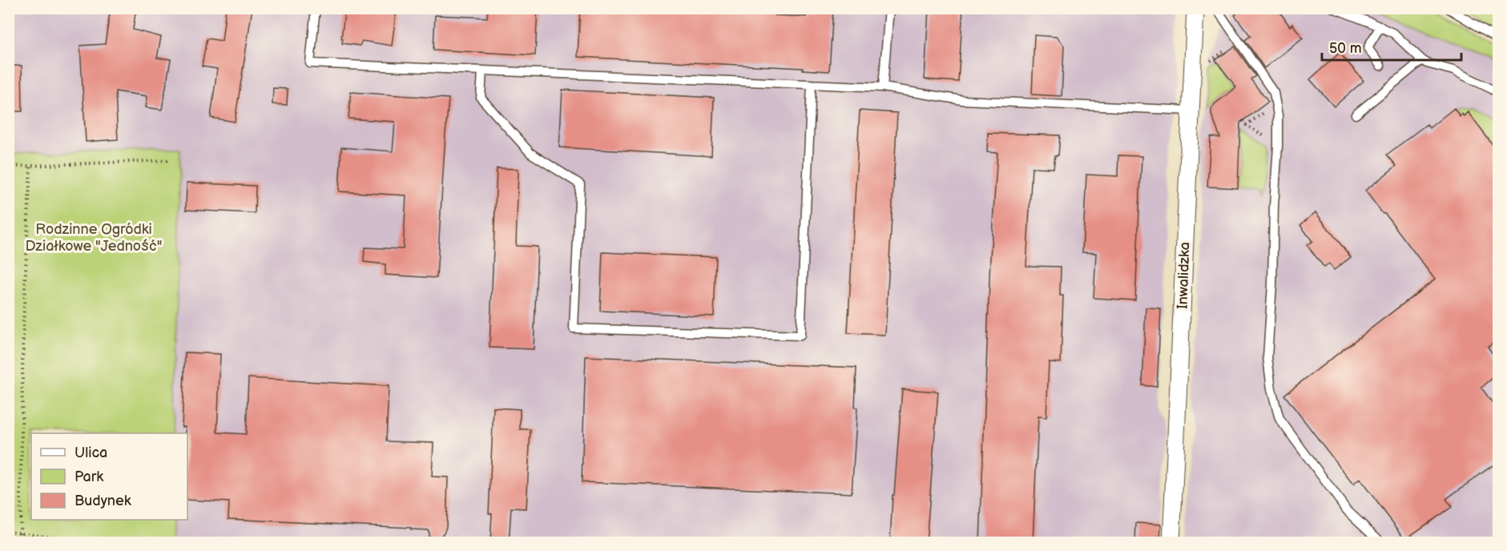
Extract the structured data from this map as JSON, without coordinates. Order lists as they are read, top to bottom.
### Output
{
  "streets": {
    "street": ["Inwalidzka"]
  },
  "parks": ["Rodzinne Ogródki Działkowe \"Jedność\""],
  "legend": ["Ulica", "Park", "Budynek"],
  "scale_bar": "50 m"
}
